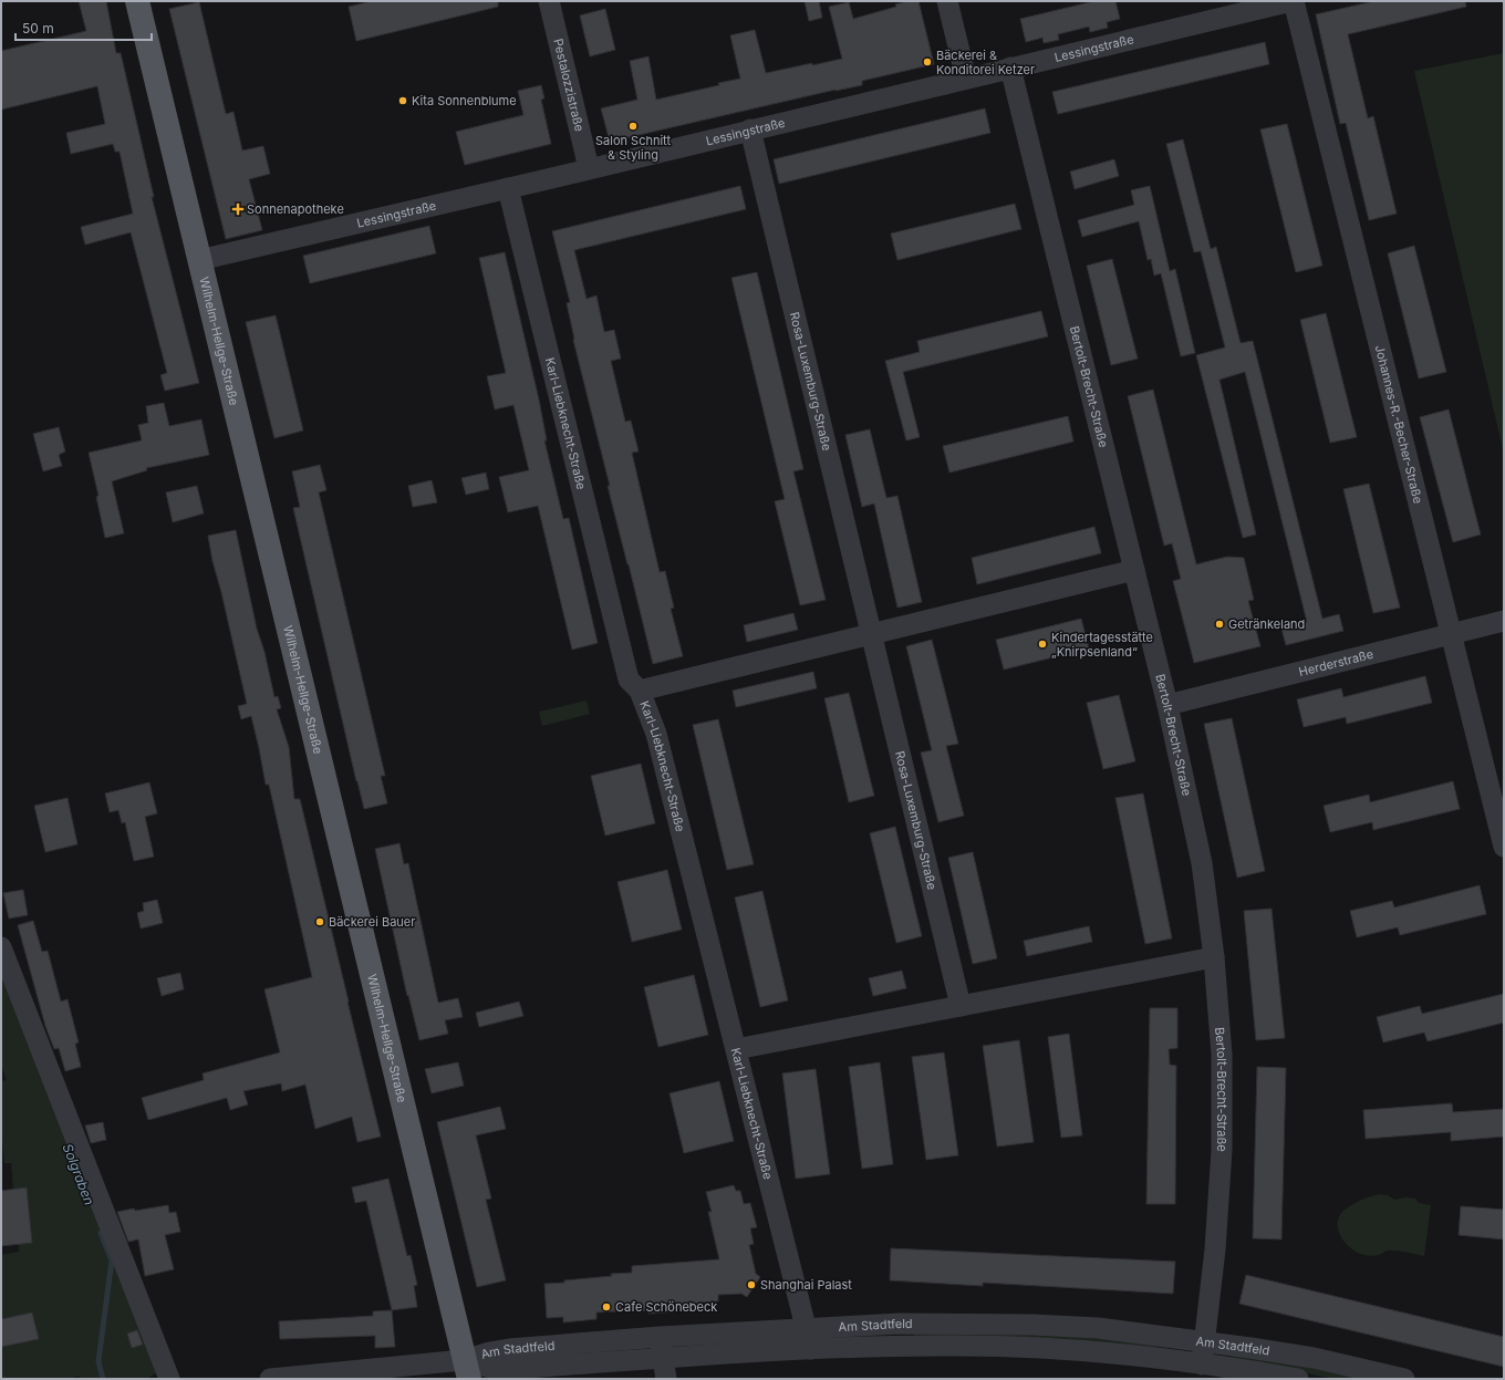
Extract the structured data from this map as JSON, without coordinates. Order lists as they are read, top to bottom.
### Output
{
  "streets": {
    "main road": ["Wilhelm-Hellge-Straße"],
    "street": [
      "Lessingstraße",
      "Pestalozzistraße",
      "Rosa-Luxemburg-Straße",
      "Bertolt-Brecht-Straße",
      "Karl-Liebknecht-Straße",
      "Johannes-R.-Becher-Straße",
      "Herderstraße",
      "Am Stadtfeld"
    ]
  },
  "crossings": [
    ["Lessingstraße", "Pestalozzistraße"],
    ["Lessingstraße", "Wilhelm-Hellge-Straße"],
    ["Lessingstraße", "Rosa-Luxemburg-Straße"],
    ["Lessingstraße", "Bertolt-Brecht-Straße"],
    ["Lessingstraße", "Karl-Liebknecht-Straße"],
    ["Lessingstraße", "Johannes-R.-Becher-Straße"],
    ["Wilhelm-Hellge-Straße", "Am Stadtfeld"],
    ["Bertolt-Brecht-Straße", "Herderstraße"],
    ["Bertolt-Brecht-Straße", "Am Stadtfeld"],
    ["Karl-Liebknecht-Straße", "Am Stadtfeld"],
    ["Johannes-R.-Becher-Straße", "Herderstraße"]
  ],
  "water": ["Solgraben"],
  "places": {
    "other": [
      "Bäckerei & Konditorei Ketzer",
      "Kita Sonnenblume",
      "Salon Schnitt & Styling",
      "Getränkeland",
      "Kindertagesstätte „Knirpsenland“",
      "Bäckerei Bauer",
      "Shanghai Palast",
      "Cafe Schönebeck"
    ],
    "health": ["Sonnenapotheke"]
  },
  "scale_bar": "50 m"
}
